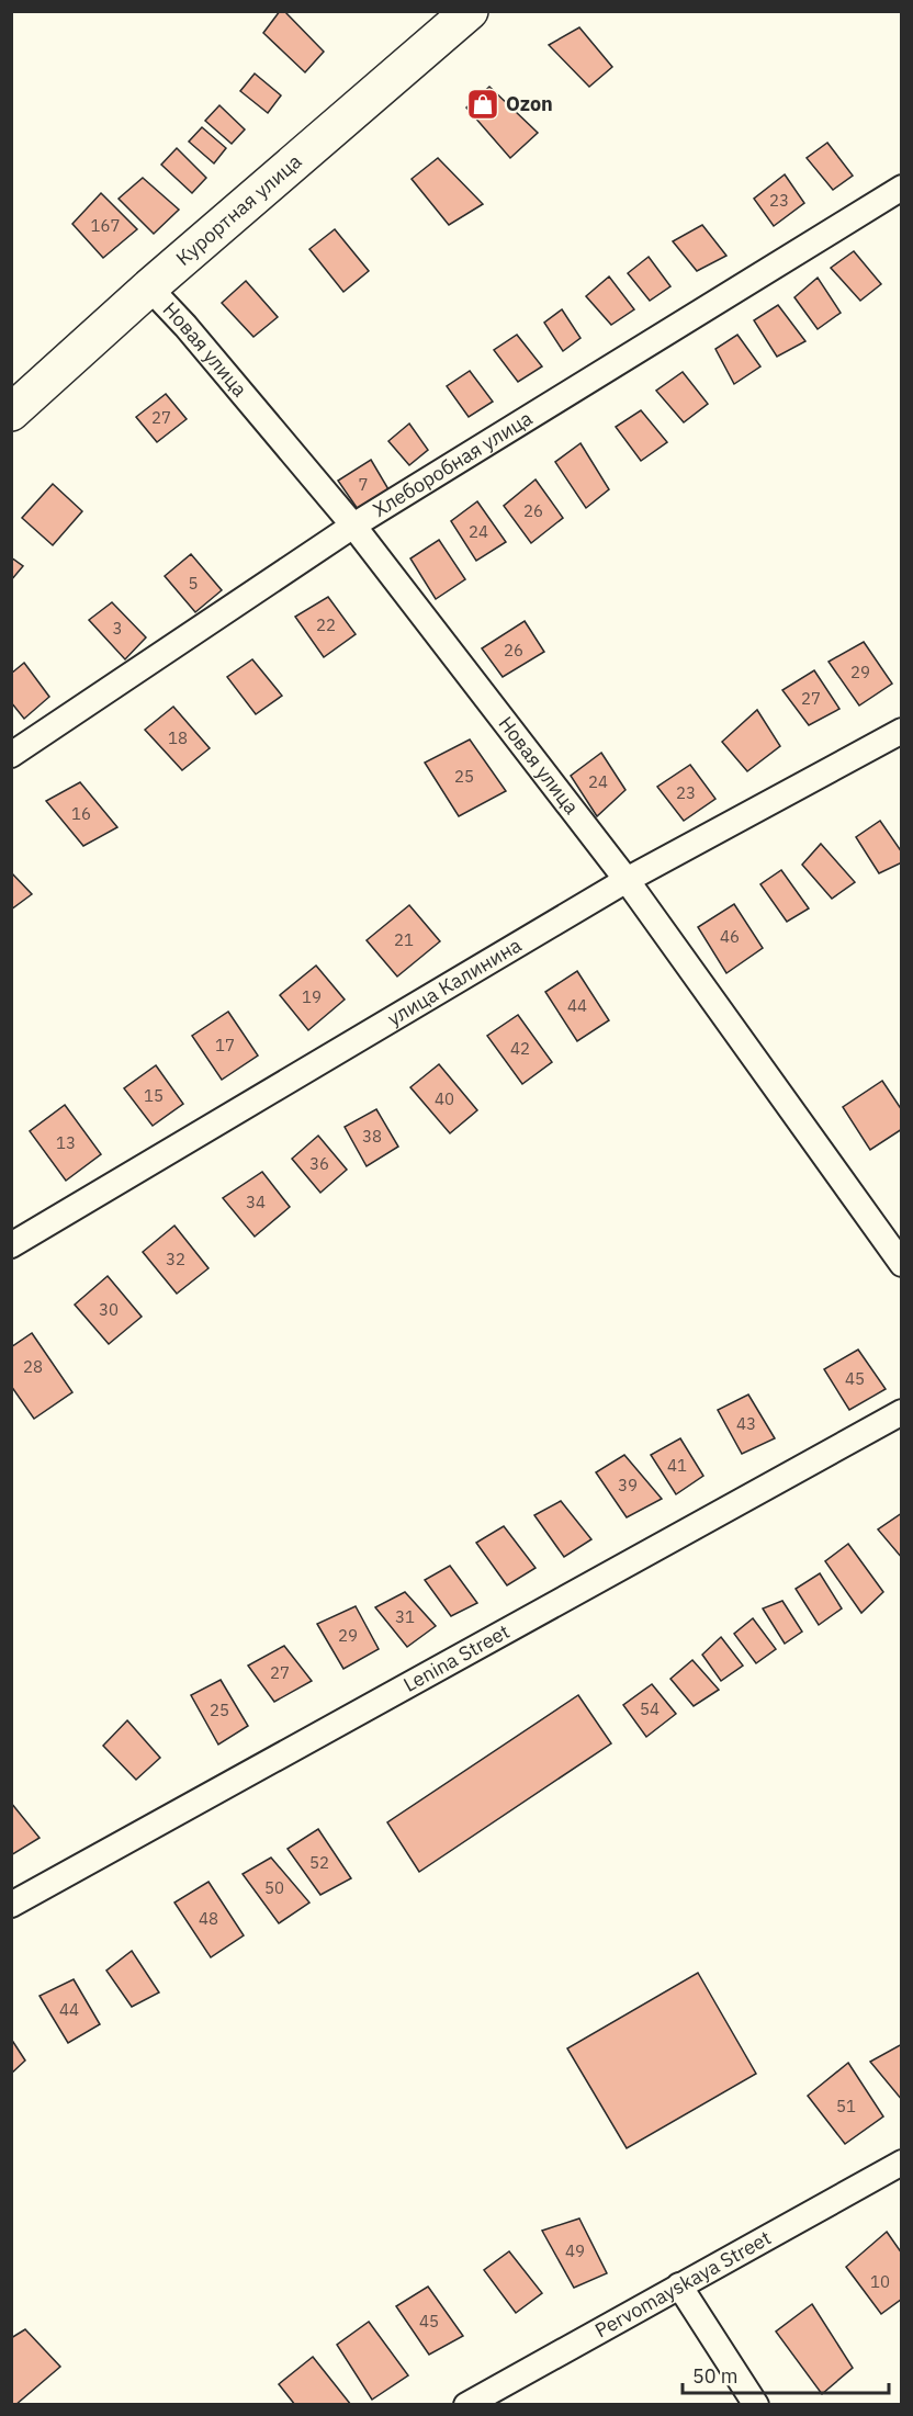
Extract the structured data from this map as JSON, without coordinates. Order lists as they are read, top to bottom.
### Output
{
  "streets": {
    "main road": ["Курортная улица"],
    "street": [
      "Новая улица",
      "Хлеборобная улица",
      "улица Калинина",
      "Lenina Street",
      "Pervomayskaya Street"
    ]
  },
  "crossings": [
    ["Курортная улица", "Новая улица"],
    ["Новая улица", "Хлеборобная улица"],
    ["Новая улица", "улица Калинина"]
  ],
  "places": {
    "shop": ["Ozon"]
  },
  "house_numbers": [
    "23",
    "167",
    "27",
    "7",
    "26",
    "24",
    "5",
    "22",
    "3",
    "26",
    "29",
    "27",
    "18",
    "25",
    "24",
    "23",
    "16",
    "46",
    "21",
    "19",
    "44",
    "17",
    "42",
    "15",
    "40",
    "38",
    "13",
    "36",
    "34",
    "32",
    "30",
    "28",
    "45",
    "43",
    "41",
    "39",
    "31",
    "29",
    "27",
    "54",
    "25",
    "52",
    "50",
    "48",
    "44",
    "51",
    "49",
    "10",
    "45"
  ],
  "scale_bar": "50 m"
}
